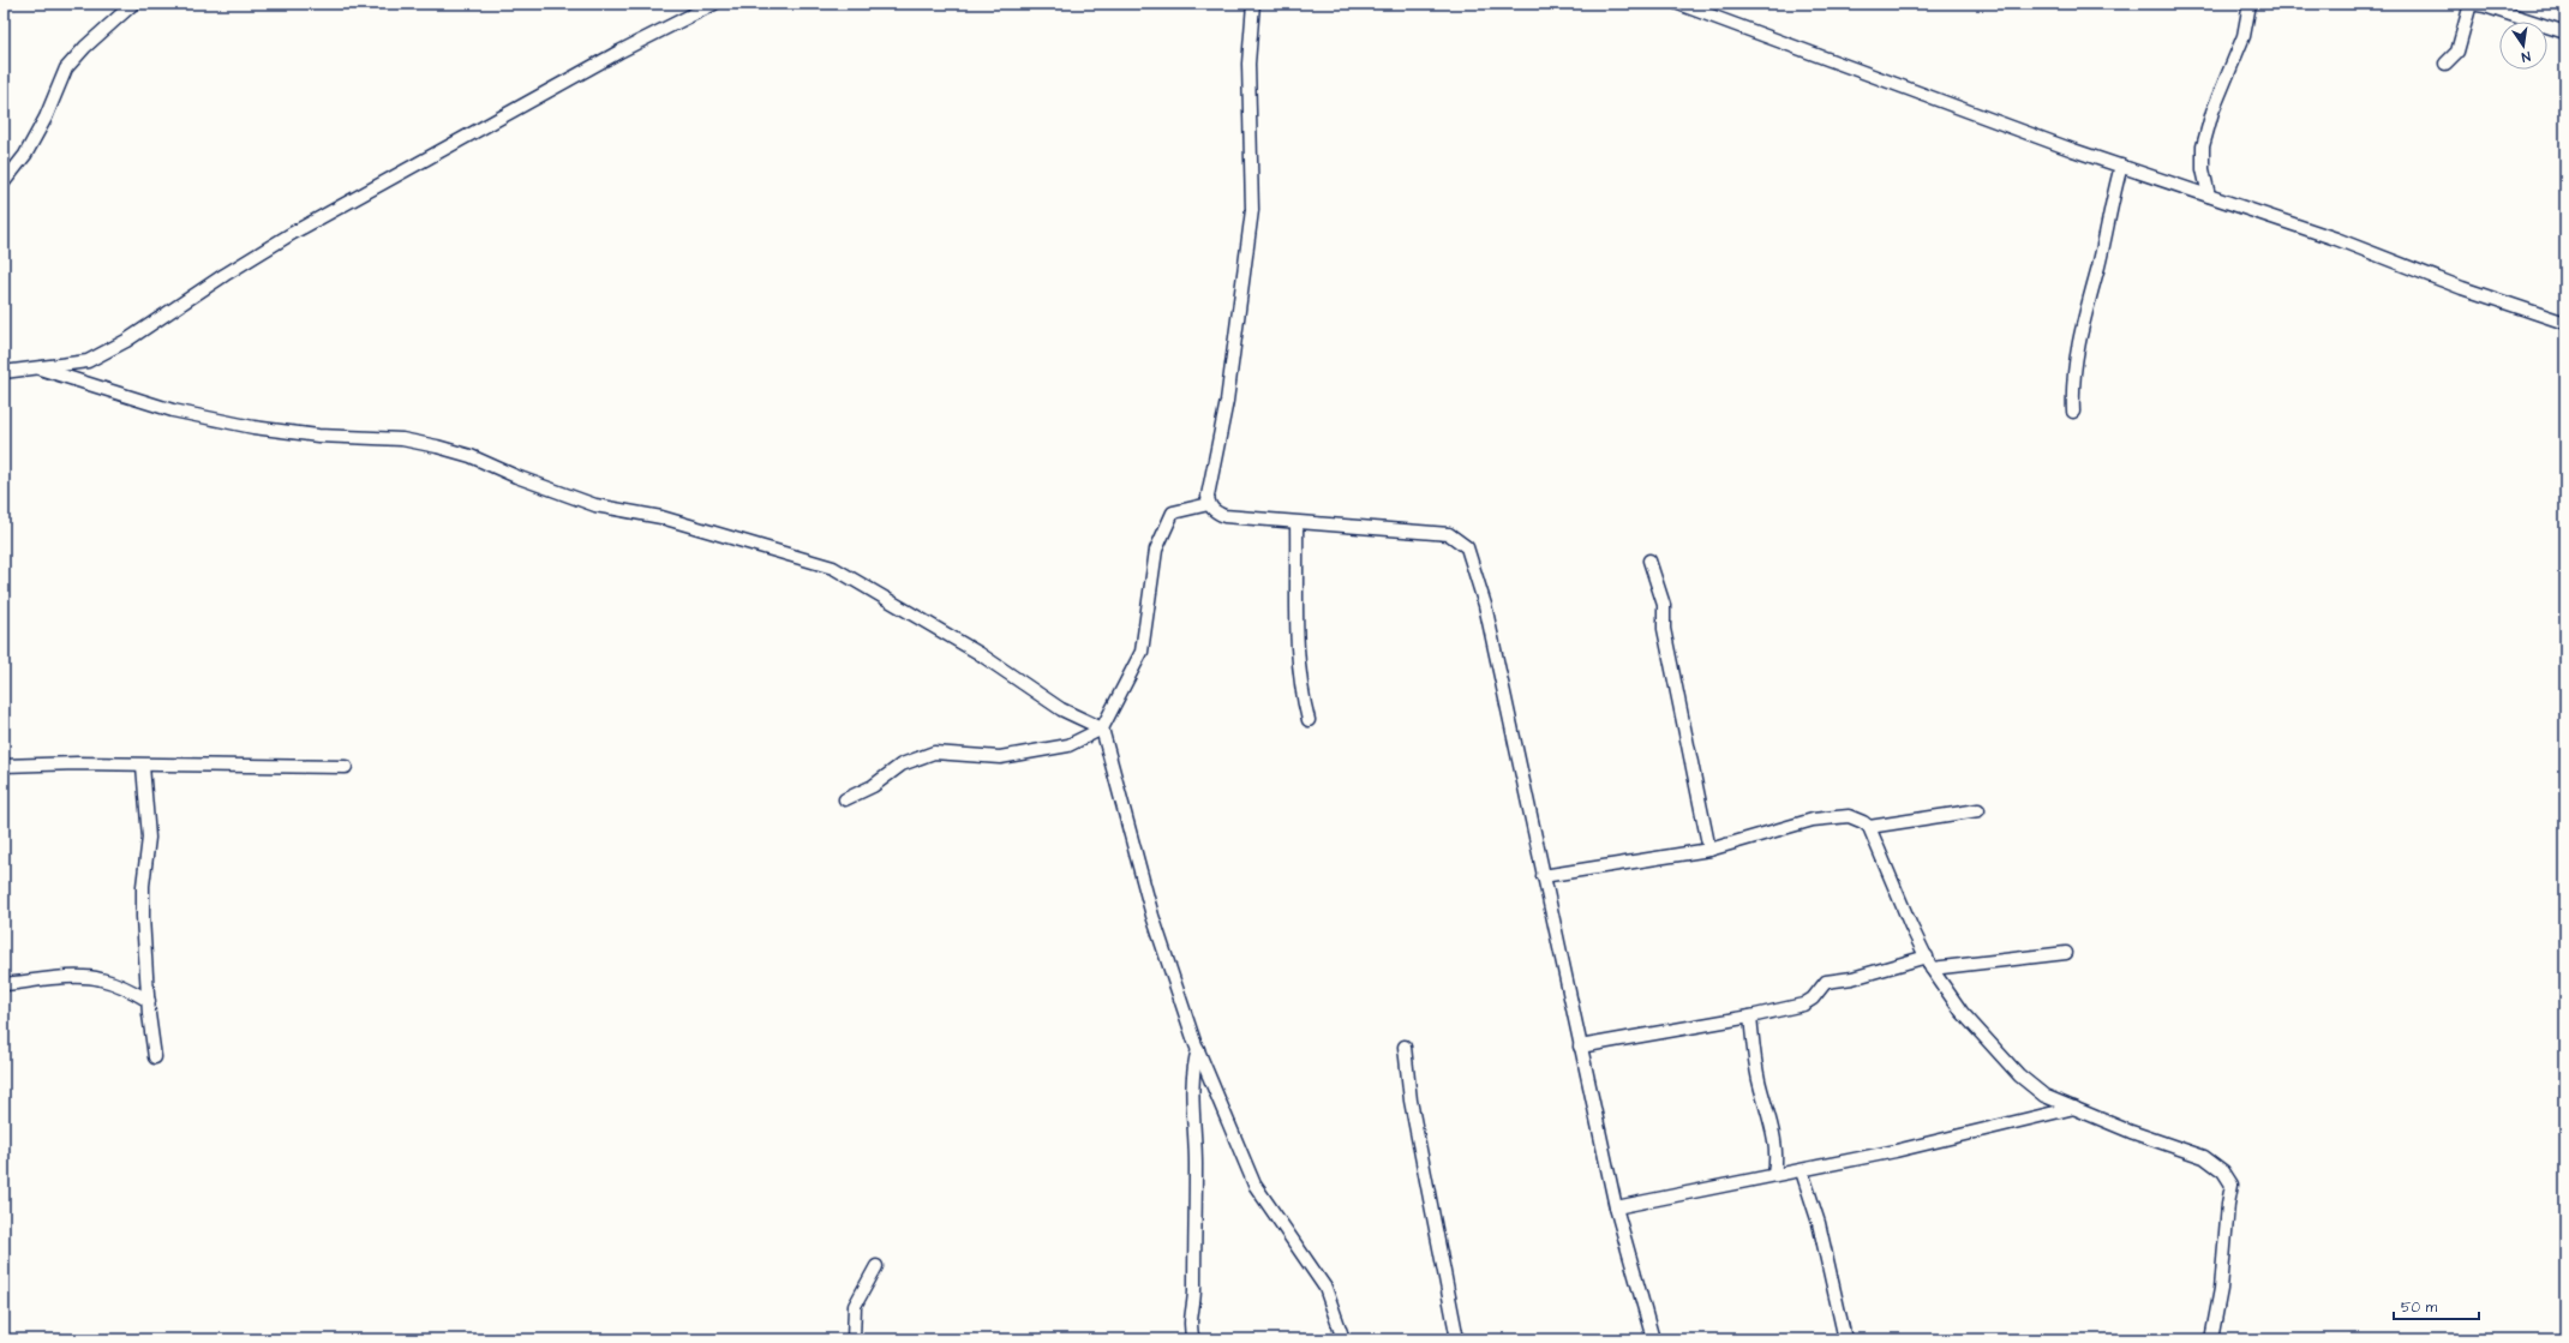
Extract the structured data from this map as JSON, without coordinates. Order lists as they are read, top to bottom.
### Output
{
  "scale_bar": "50 m",
  "north": "bottom"
}
